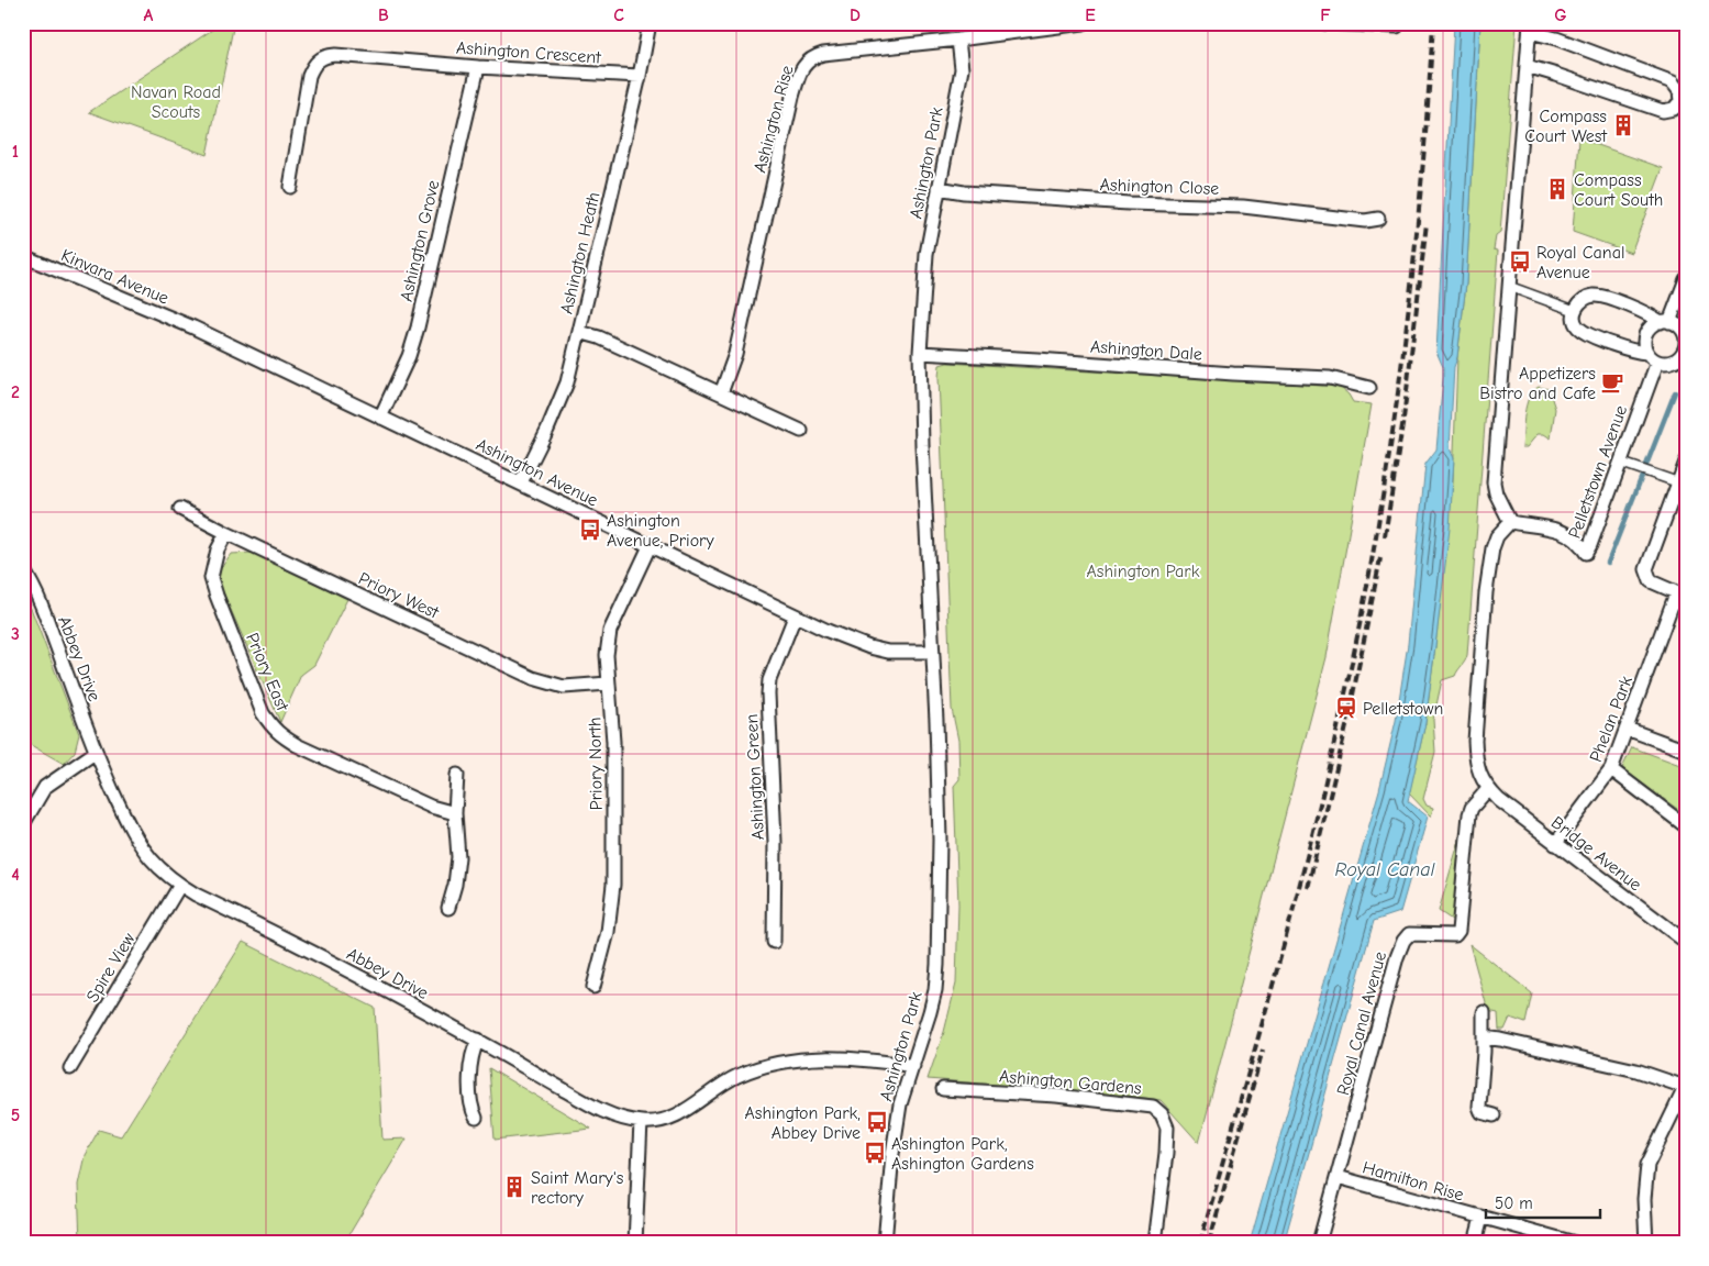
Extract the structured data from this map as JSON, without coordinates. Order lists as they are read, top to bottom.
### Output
{
  "streets": {
    "street": [
      "Ashington Crescent",
      "Ashington Rise",
      "Ashington Park",
      "Ashington Close",
      "Ashington Grove",
      "Ashington Heath",
      "Kinvara Avenue",
      "Ashington Dale",
      "Ashington Avenue",
      "Pelletstown Avenue",
      "Priory West",
      "Abbey Drive",
      "Priory East",
      "Phelan Park",
      "Priory North",
      "Ashington Green",
      "Bridge Avenue",
      "Spire View",
      "Royal Canal Avenue",
      "Ashington Gardens",
      "Hamilton Rise"
    ]
  },
  "crossings": [
    ["Ashington Crescent", "Ashington Grove"],
    ["Ashington Crescent", "Ashington Heath"],
    ["Ashington Rise", "Ashington Park"],
    ["Ashington Park", "Ashington Close"],
    ["Ashington Park", "Ashington Dale"],
    ["Ashington Park", "Ashington Avenue"],
    ["Ashington Park", "Abbey Drive"],
    ["Ashington Grove", "Ashington Avenue"],
    ["Ashington Heath", "Ashington Avenue"],
    ["Kinvara Avenue", "Ashington Avenue"],
    ["Ashington Avenue", "Priory North"],
    ["Ashington Avenue", "Ashington Green"],
    ["Priory West", "Priory East"],
    ["Priory West", "Priory North"],
    ["Abbey Drive", "Spire View"],
    ["Phelan Park", "Bridge Avenue"],
    ["Bridge Avenue", "Royal Canal Avenue"],
    ["Royal Canal Avenue", "Hamilton Rise"]
  ],
  "water": ["Royal Canal"],
  "parks": ["Navan Road Scouts", "Ashington Park"],
  "places": {
    "building": ["Compass Court West", "Compass Court South", "Saint Mary's rectory"],
    "bus stop": [
      "Royal Canal Avenue",
      "Ashington Avenue, Priory",
      "Ashington Park, Abbey Drive",
      "Ashington Park, Ashington Gardens"
    ],
    "cafe": ["Appetizers Bistro and Cafe"],
    "station": ["Pelletstown"]
  },
  "scale_bar": "50 m",
  "grid": {
    "columns": [
      "A",
      "B",
      "C",
      "D",
      "E",
      "F",
      "G"
    ],
    "rows": [
      "1",
      "2",
      "3",
      "4",
      "5"
    ]
  }
}
